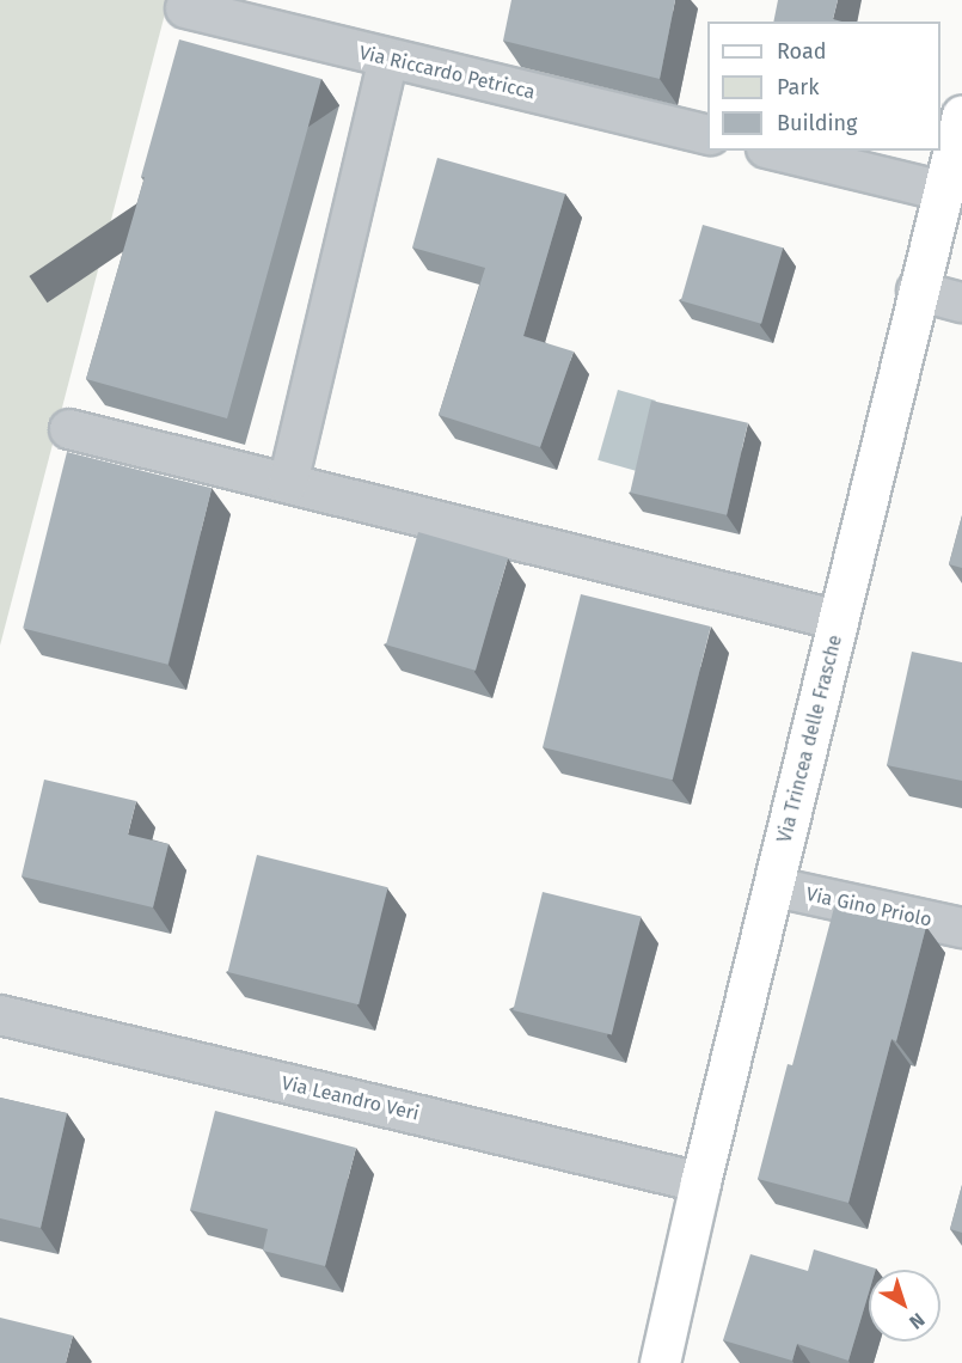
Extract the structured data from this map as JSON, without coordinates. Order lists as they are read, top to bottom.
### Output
{
  "streets": {
    "street": [
      "Via Riccardo Petricca",
      "Via Trincea delle Frasche",
      "Via Gino Priolo",
      "Via Leandro Veri"
    ]
  },
  "crossings": [
    ["Via Trincea delle Frasche", "Via Gino Priolo"],
    ["Via Trincea delle Frasche", "Via Leandro Veri"]
  ],
  "legend": ["Road", "Park", "Building"],
  "north": "bottom right"
}
